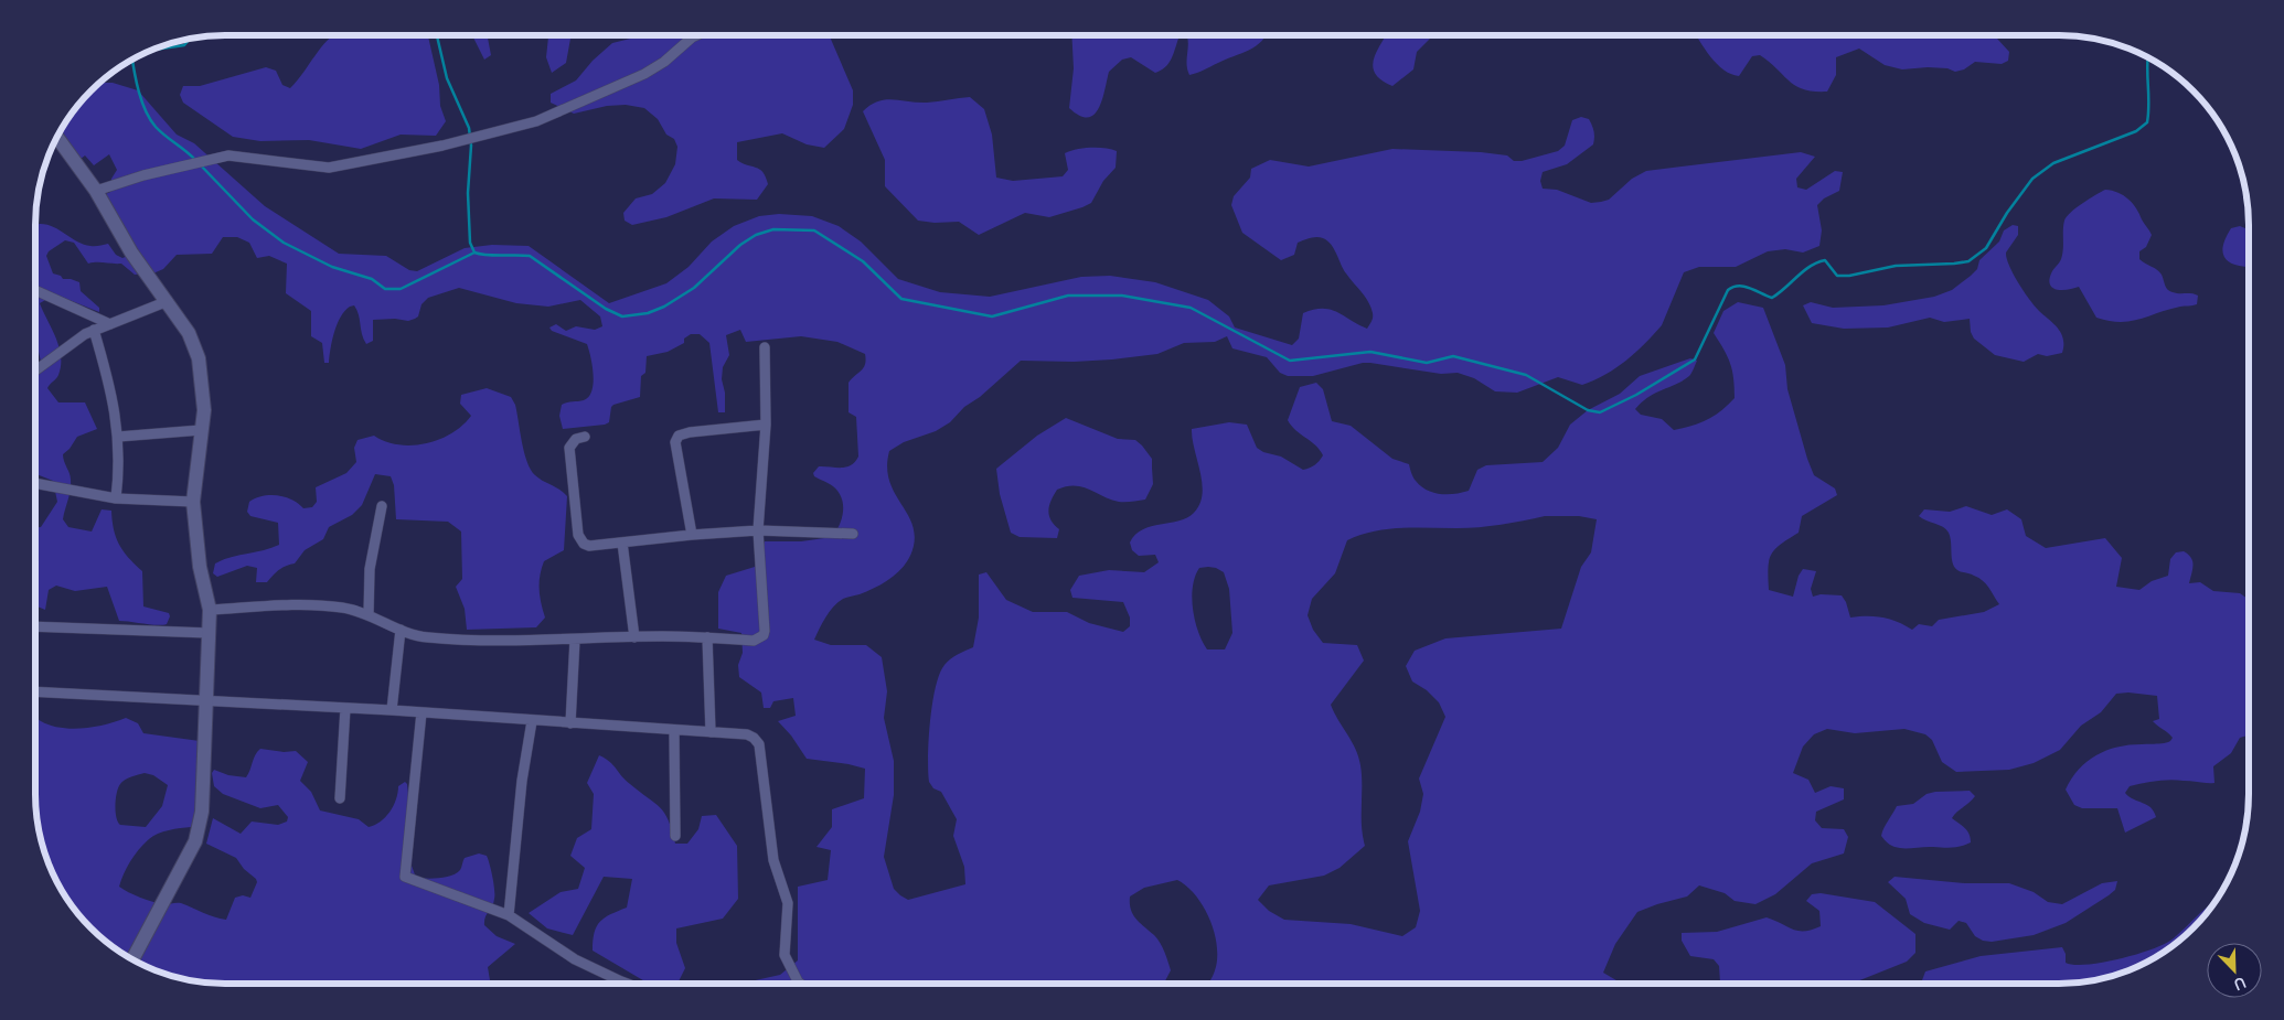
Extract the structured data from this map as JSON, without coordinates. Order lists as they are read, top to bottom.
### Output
{
  "north": "bottom right"
}
